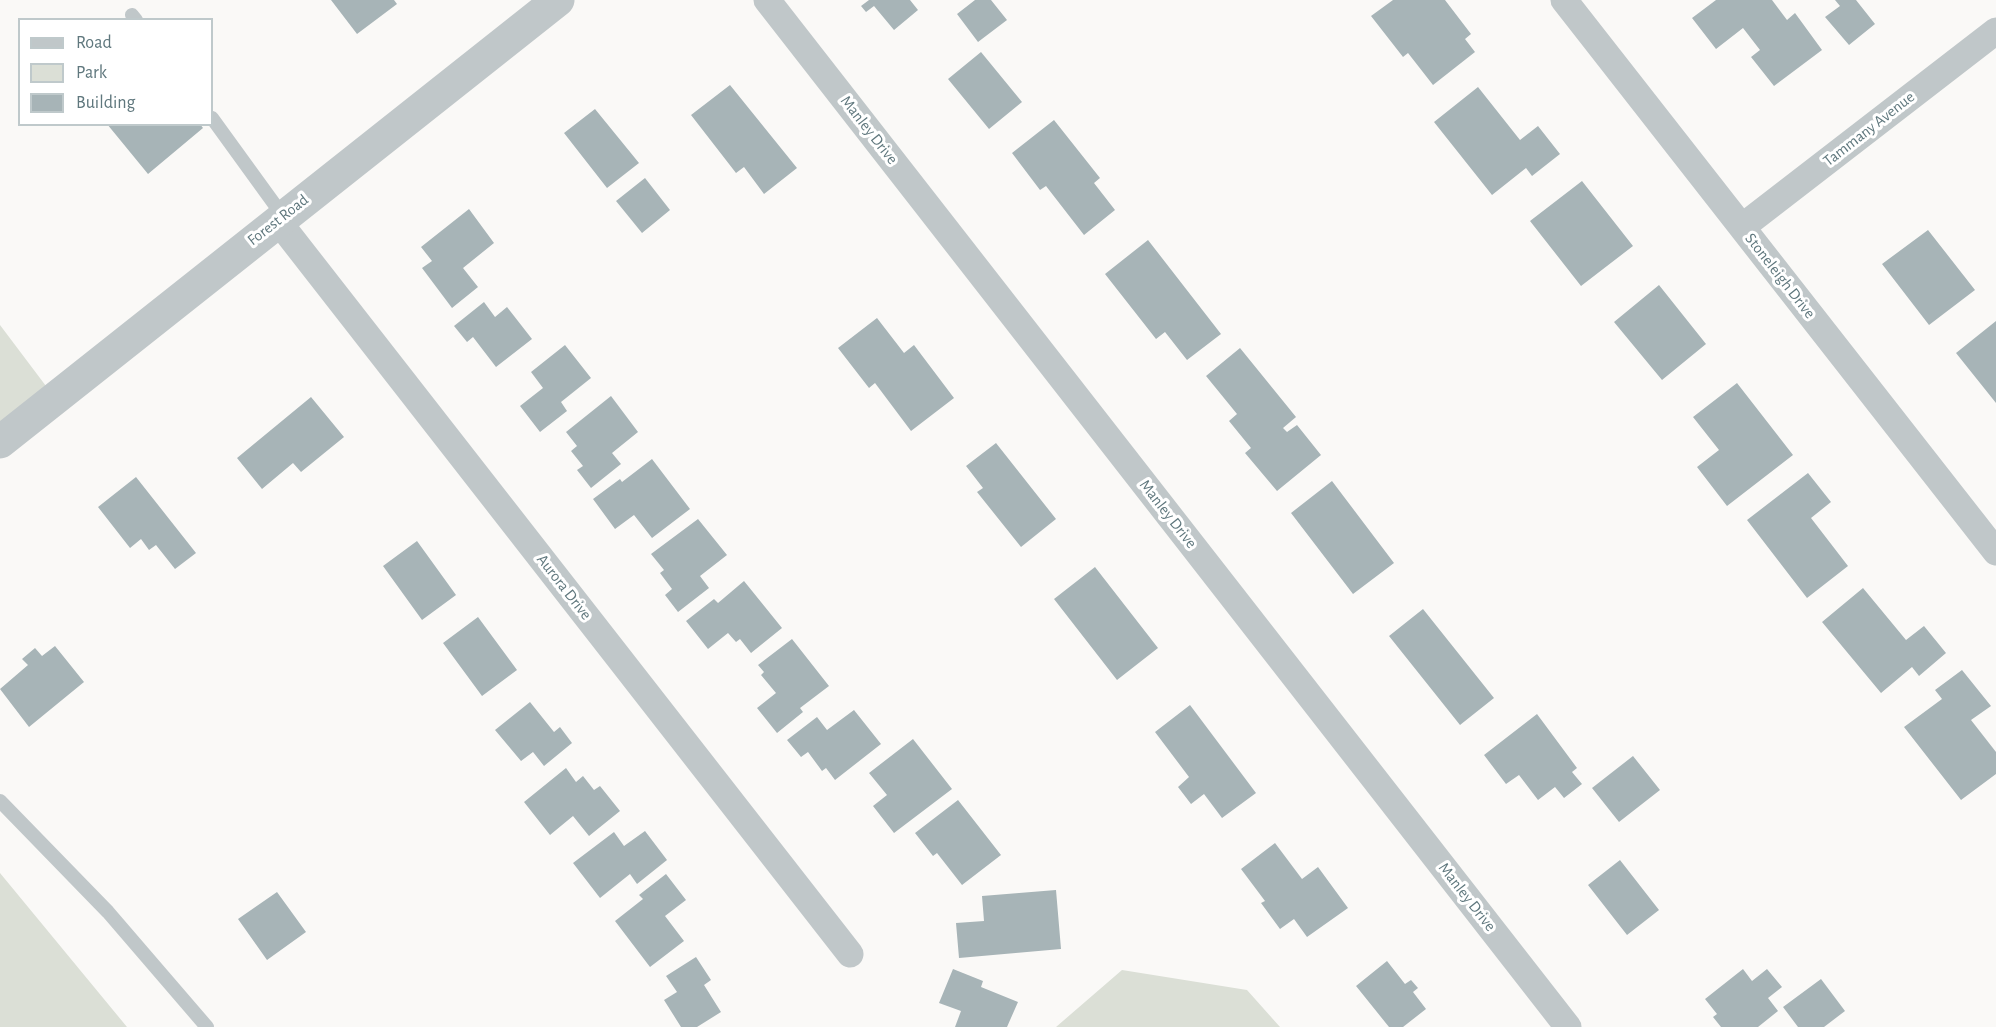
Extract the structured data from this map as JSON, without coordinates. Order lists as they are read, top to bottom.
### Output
{
  "streets": {
    "street": [
      "Tammany Avenue",
      "Manley Drive",
      "Forest Road",
      "Stoneleigh Drive",
      "Aurora Drive"
    ]
  },
  "crossings": [
    ["Tammany Avenue", "Stoneleigh Drive"],
    ["Forest Road", "Aurora Drive"]
  ],
  "legend": ["Road", "Park", "Building"]
}
